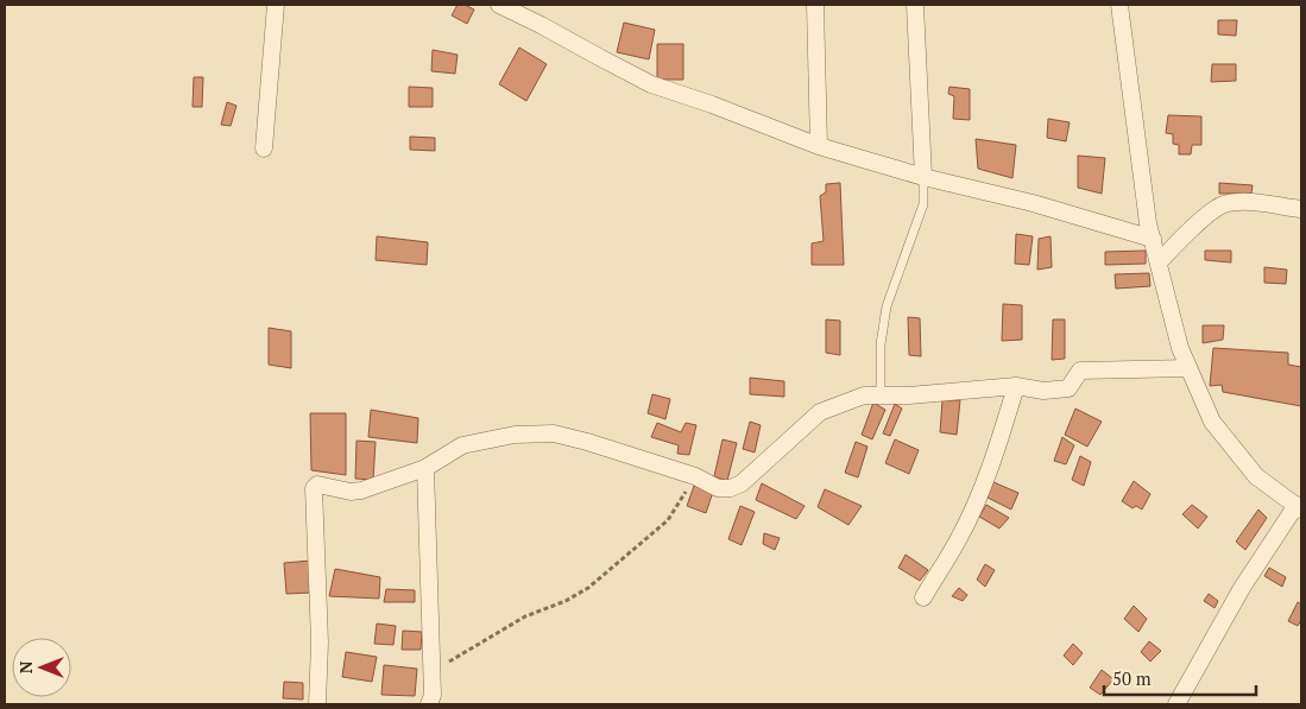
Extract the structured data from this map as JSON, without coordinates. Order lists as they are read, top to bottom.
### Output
{
  "scale_bar": "50 m",
  "north": "left"
}
